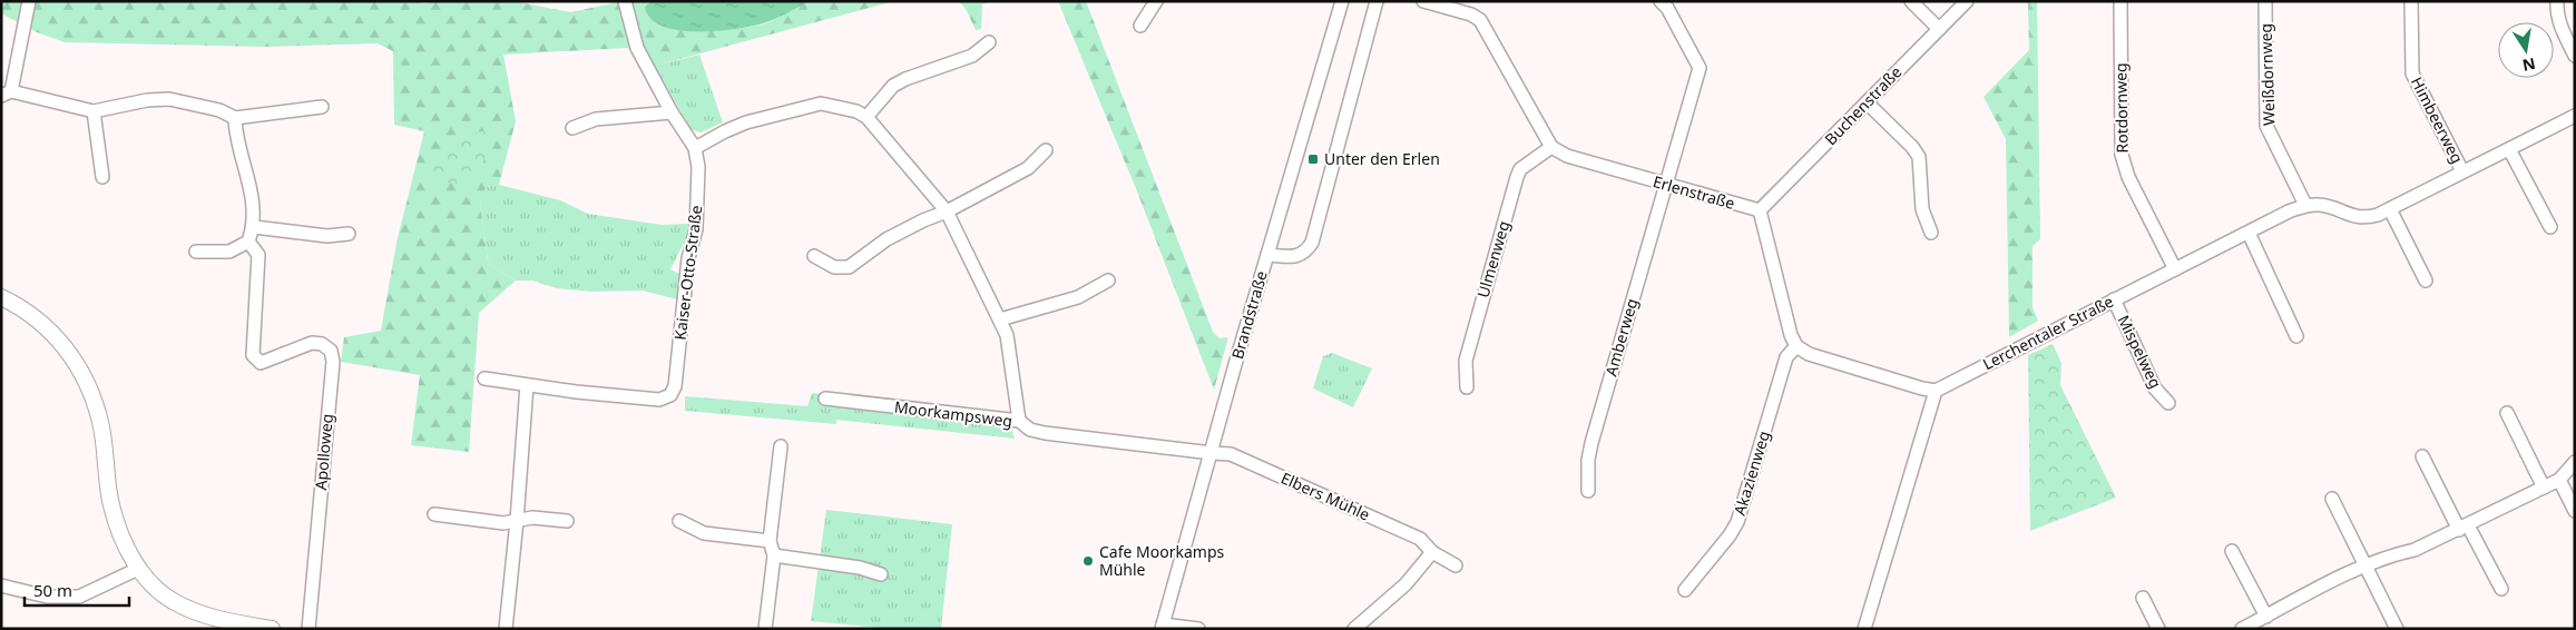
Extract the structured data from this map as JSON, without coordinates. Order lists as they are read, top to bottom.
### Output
{
  "streets": {
    "street": [
      "Weißdornweg",
      "Buchenstraße",
      "Rotdornweg",
      "Himbeerweg",
      "Erlenstraße",
      "Ulmenweg",
      "Kaiser-Otto-Straße",
      "Brandstraße",
      "Lerchentaler Straße",
      "Amberweg",
      "Mispelweg",
      "Moorkampsweg",
      "Apolloweg",
      "Akazienweg",
      "Elbers Mühle"
    ]
  },
  "crossings": [
    ["Weißdornweg", "Lerchentaler Straße"],
    ["Buchenstraße", "Erlenstraße"],
    ["Rotdornweg", "Lerchentaler Straße"],
    ["Erlenstraße", "Ulmenweg"],
    ["Erlenstraße", "Amberweg"],
    ["Brandstraße", "Moorkampsweg"],
    ["Brandstraße", "Elbers Mühle"],
    ["Lerchentaler Straße", "Mispelweg"],
    ["Moorkampsweg", "Elbers Mühle"]
  ],
  "places": {
    "transit": ["Unter den Erlen"],
    "other": ["Cafe Moorkamps Mühle"]
  },
  "scale_bar": "50 m",
  "north": "bottom"
}
